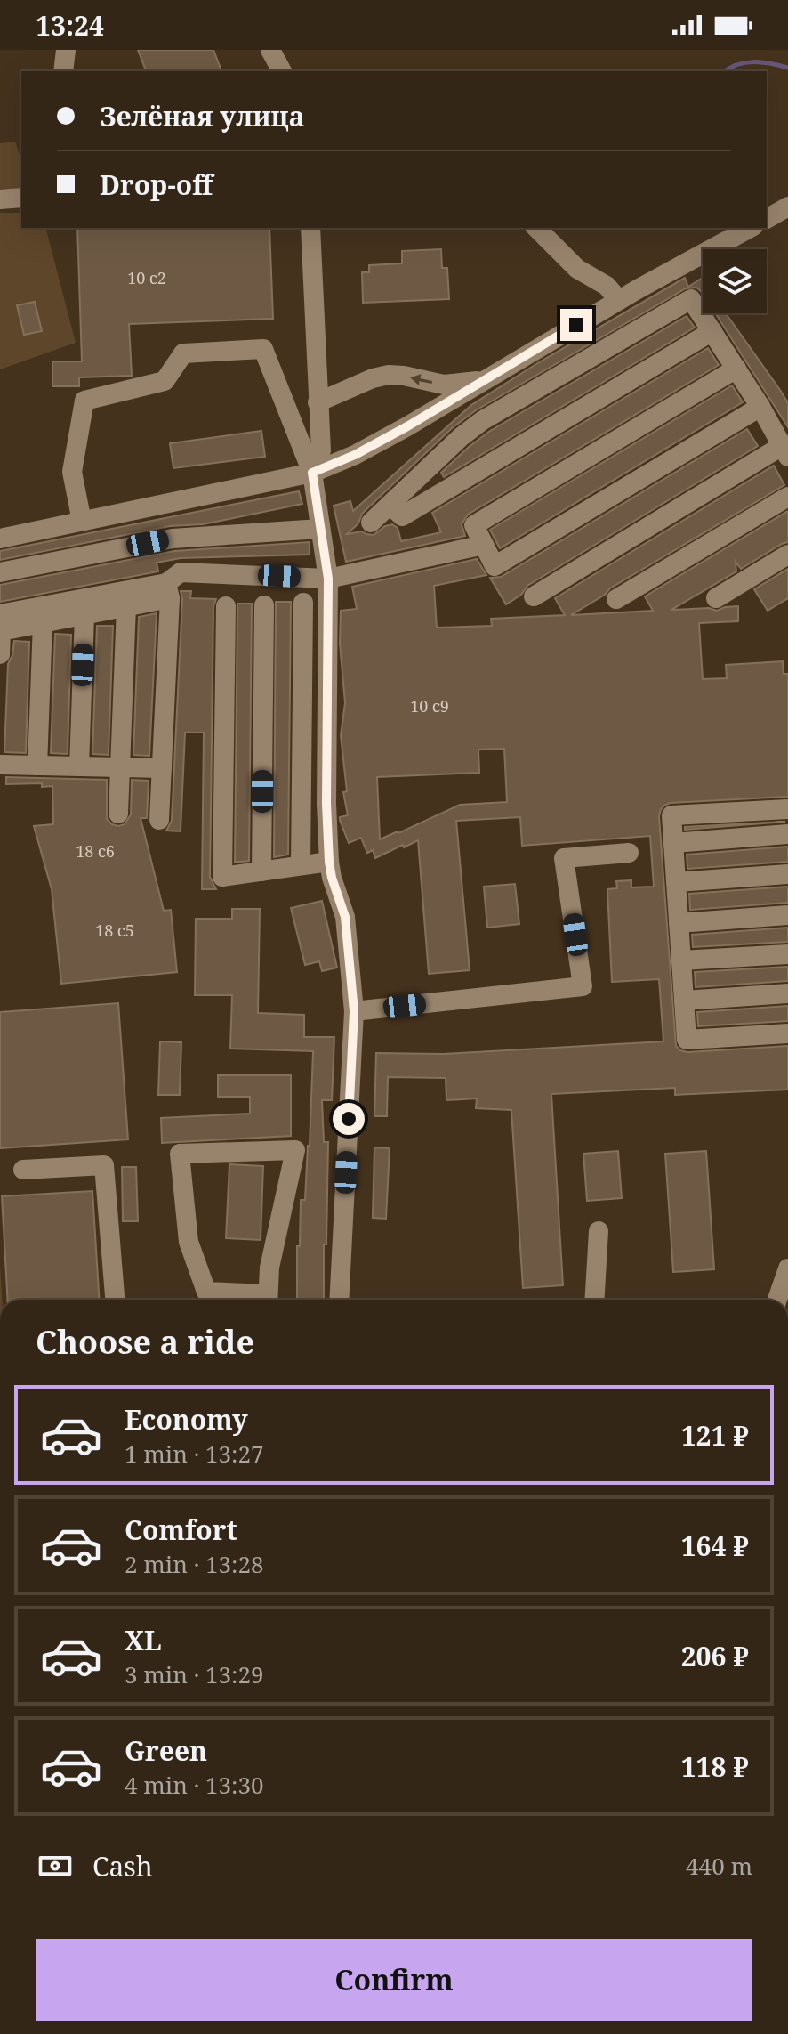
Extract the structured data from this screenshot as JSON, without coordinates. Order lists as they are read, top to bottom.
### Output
{
  "house_numbers": [
    "10 с2",
    "10 с9",
    "18 с6",
    "18 с5"
  ],
  "page": {
    "status": "13:24",
    "banner": ["Зелёная улица", "Drop-off"],
    "heading": "Choose a ride",
    "list": [
      {
        "name": "Economy",
        "note": "1 min · 13:27",
        "value": "121 ₽"
      },
      {
        "name": "Comfort",
        "note": "2 min · 13:28",
        "value": "164 ₽"
      },
      {
        "name": "XL",
        "note": "3 min · 13:29",
        "value": "206 ₽"
      },
      {
        "name": "Green",
        "note": "4 min · 13:30",
        "value": "118 ₽"
      }
    ],
    "pay": ["Cash", "440 m"],
    "buttons": "Confirm"
  }
}
